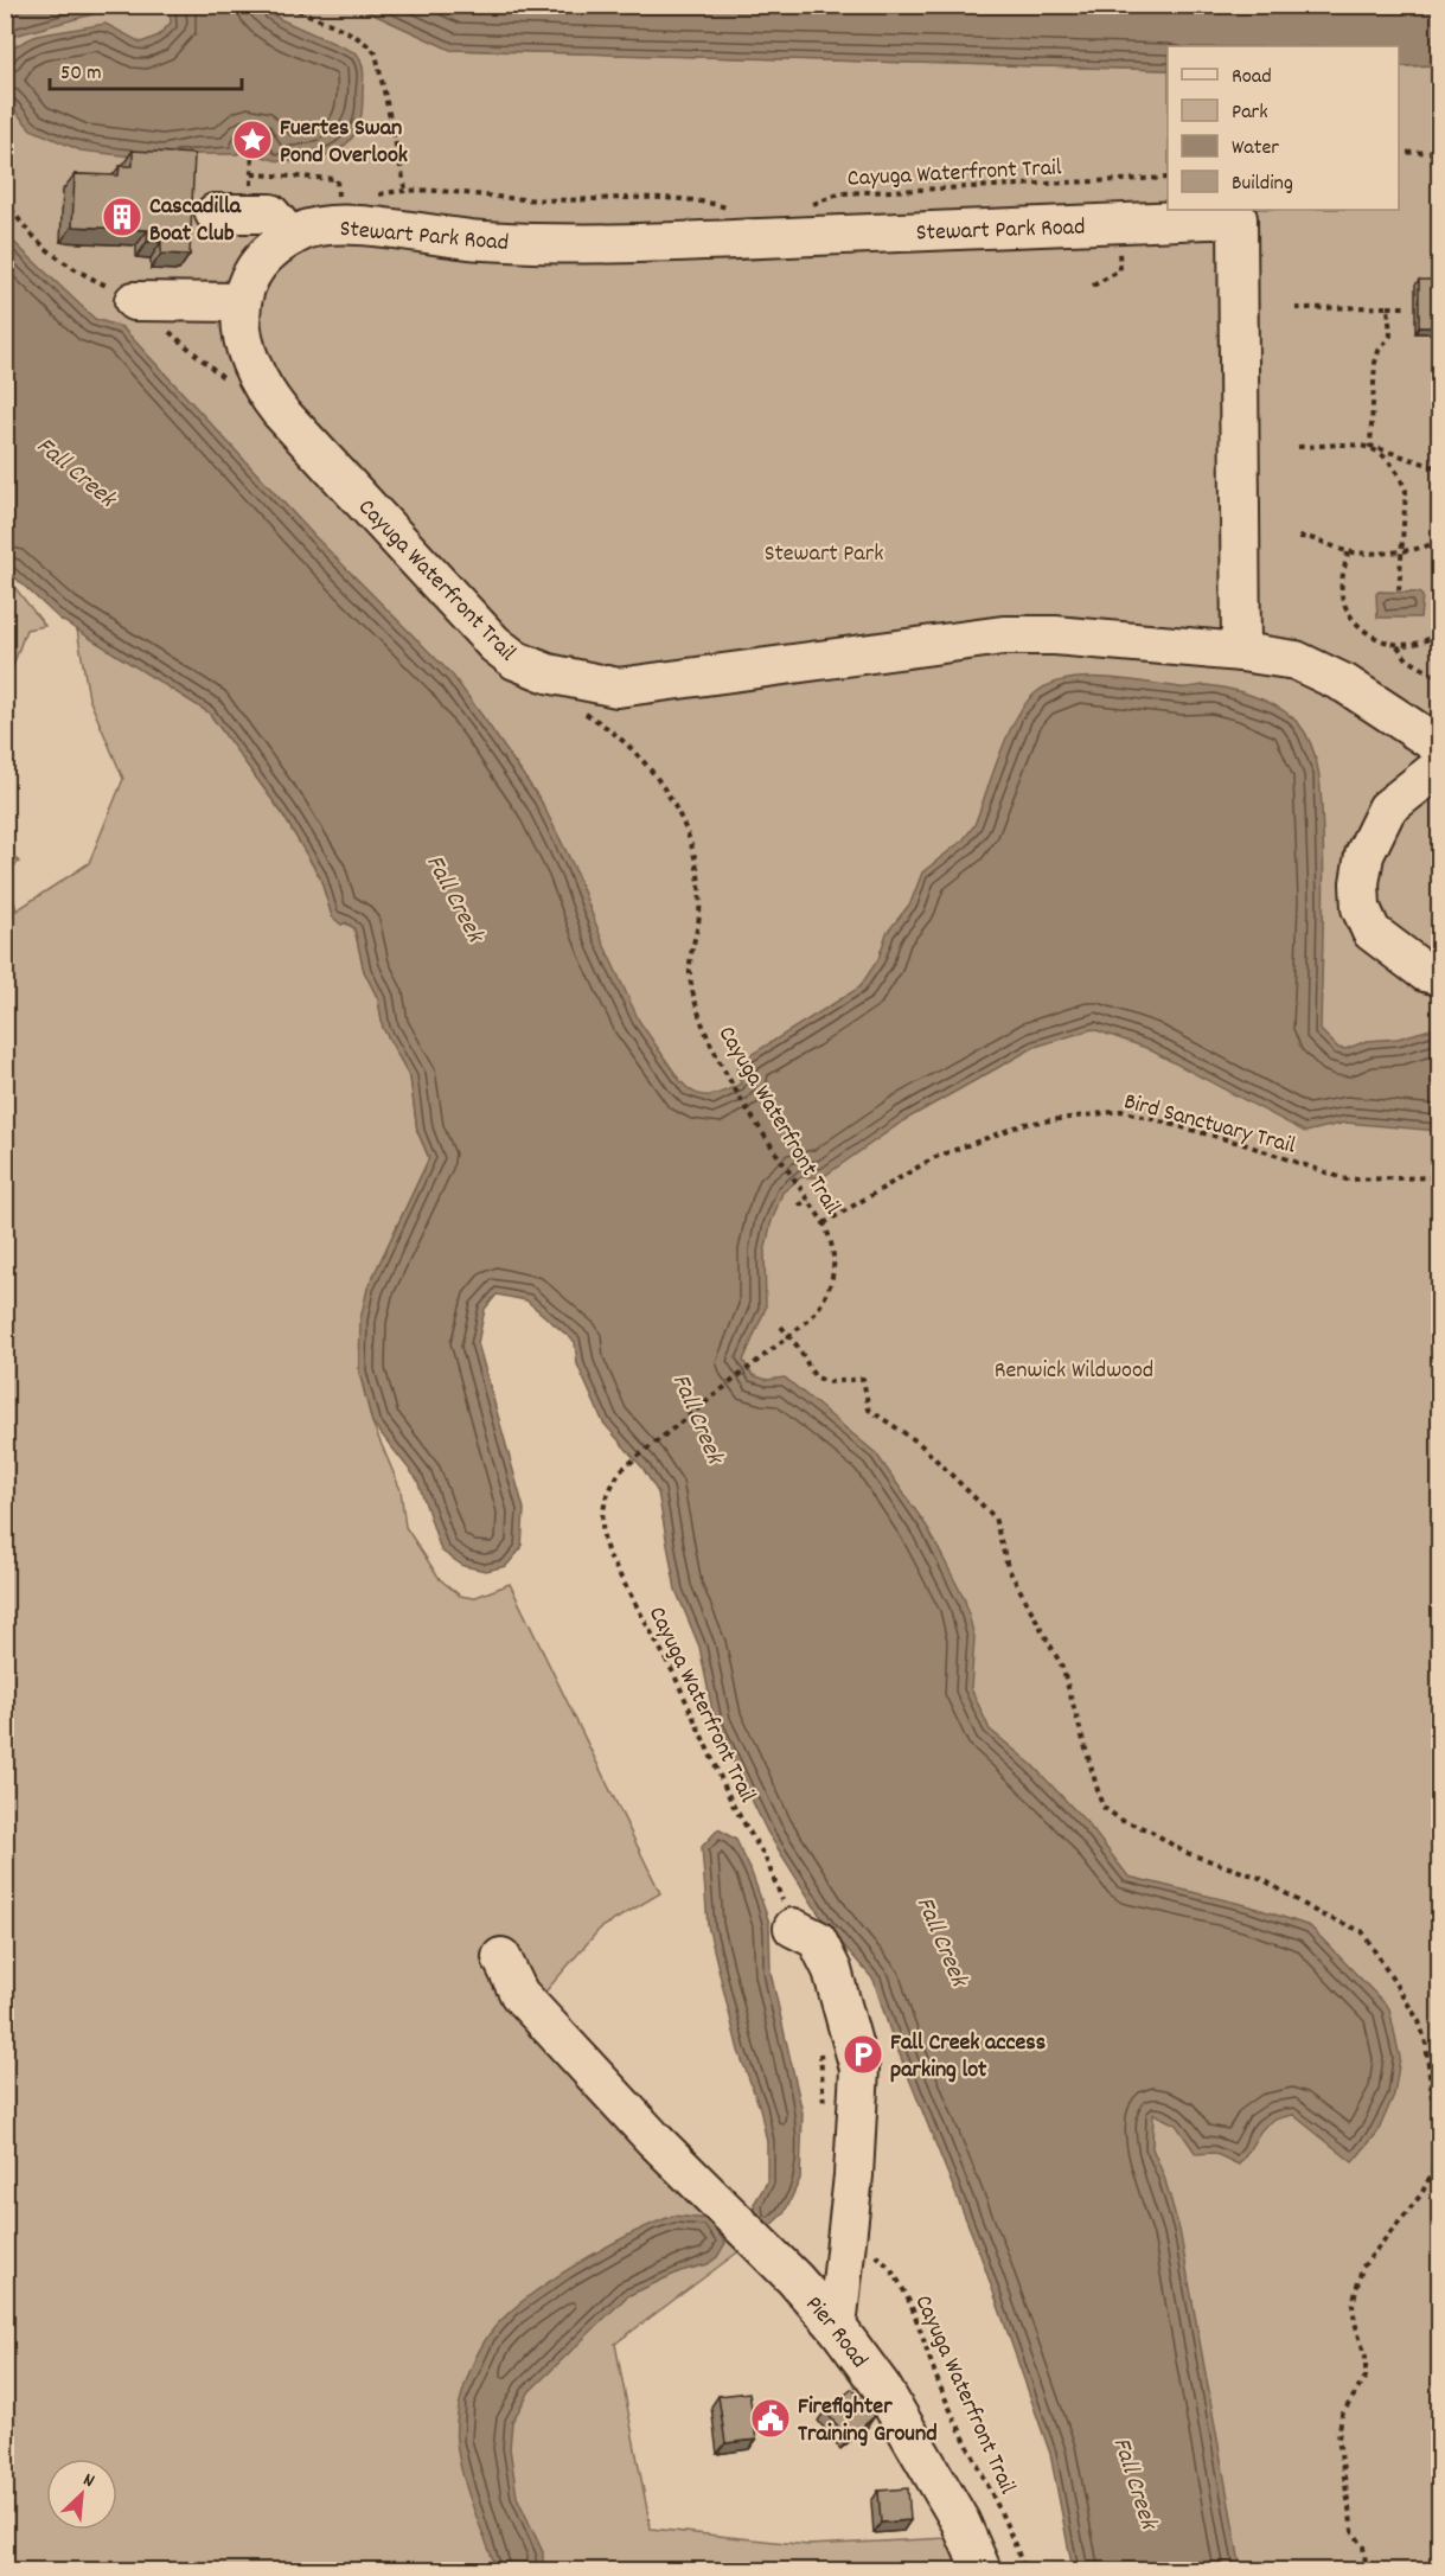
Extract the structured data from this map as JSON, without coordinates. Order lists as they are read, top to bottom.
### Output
{
  "streets": {
    "street": ["Stewart Park Road", "Pier Road"],
    "path": ["Cayuga Waterfront Trail", "Bird Sanctuary Trail"]
  },
  "crossings": [
    ["Cayuga Waterfront Trail", "Bird Sanctuary Trail"]
  ],
  "water": ["Fall Creek"],
  "parks": ["Stewart Park", "Renwick Wildwood"],
  "places": {
    "place": ["Fuertes Swan Pond Overlook"],
    "building": ["Cascadilla Boat Club"],
    "parking": ["Fall Creek access parking lot"],
    "public building": ["Firefighter Training Ground"]
  },
  "legend": [
    "Road",
    "Park",
    "Water",
    "Building"
  ],
  "scale_bar": "50 m",
  "north": "top right"
}
